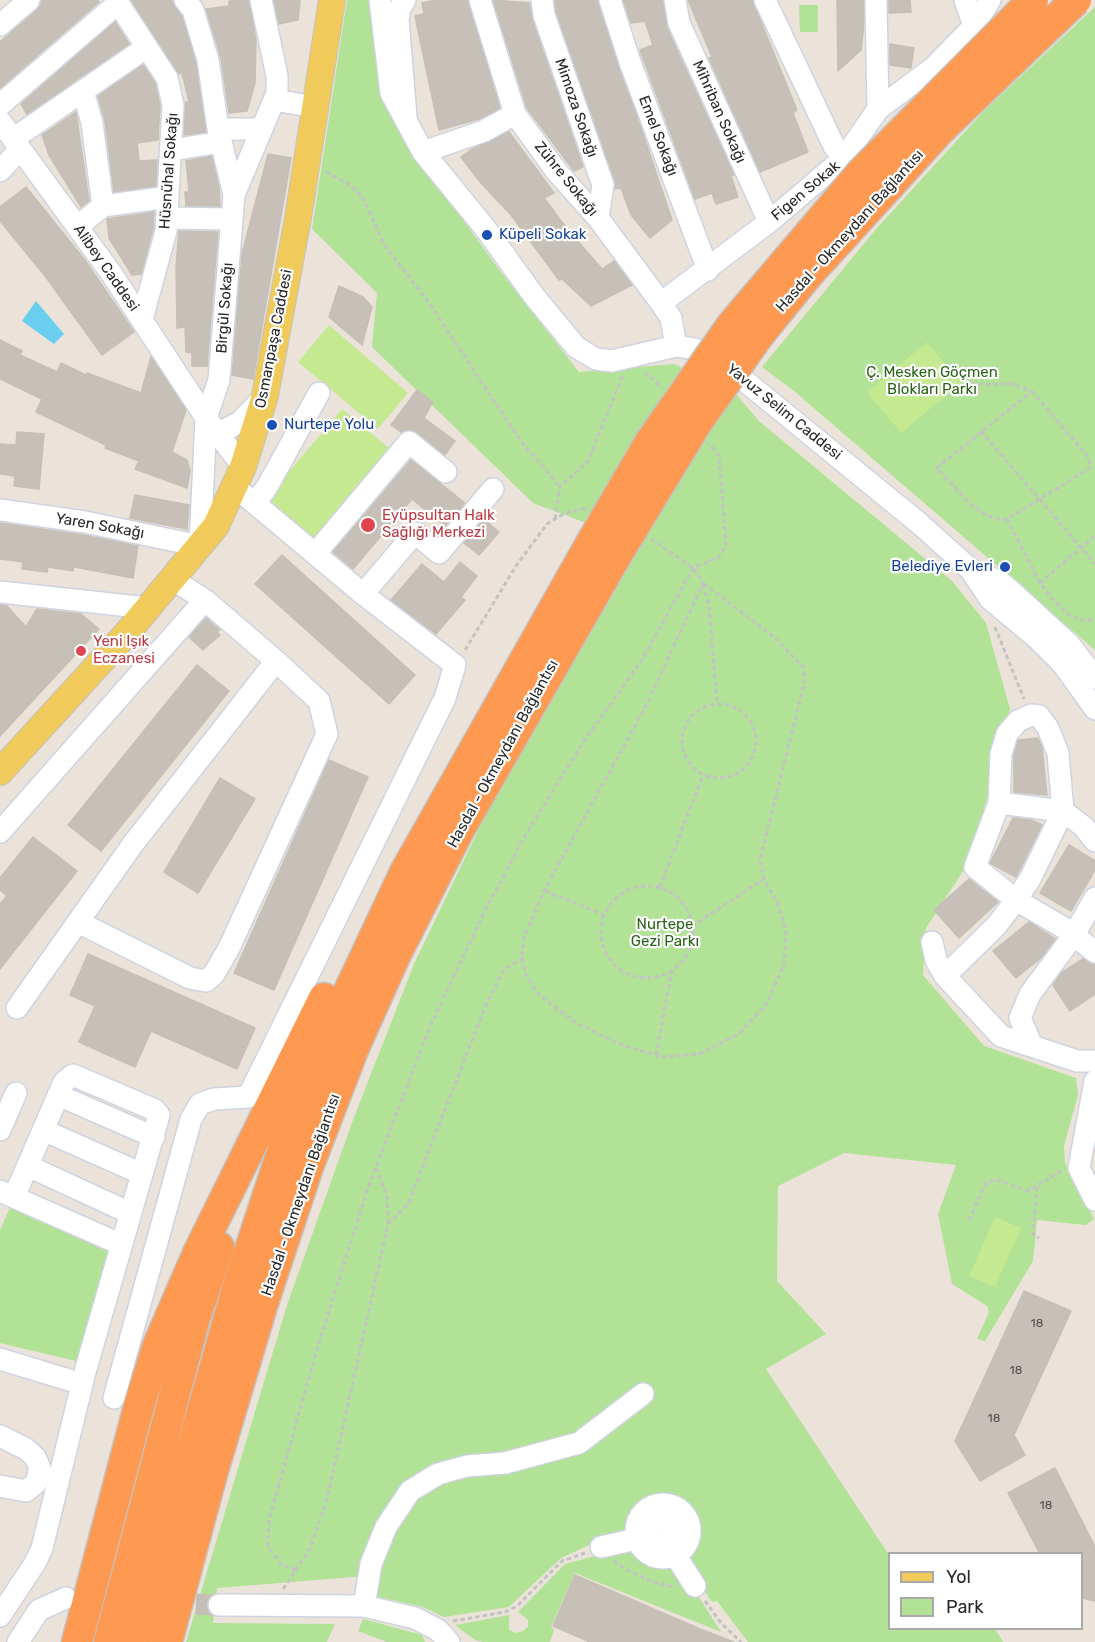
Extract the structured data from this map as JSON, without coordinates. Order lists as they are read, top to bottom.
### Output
{
  "streets": {
    "highway": ["Hasdal - Okmeydanı Bağlantısı"],
    "main road": ["Osmanpaşa Caddesi"],
    "street": [
      "Mimoza Sokağı",
      "Mihriban Sokağı",
      "Emel Sokağı",
      "Hüsnühal Sokağı",
      "Zühre Sokağı",
      "Figen Sokak",
      "Alibey Caddesi",
      "Birgül Sokağı",
      "Yavuz Selim Caddesi",
      "Yaren Sokağı"
    ]
  },
  "crossings": [
    ["Mimoza Sokağı", "Zühre Sokağı"],
    ["Mihriban Sokağı", "Figen Sokak"],
    ["Emel Sokağı", "Figen Sokak"],
    ["Hüsnühal Sokağı", "Alibey Caddesi"],
    ["Zühre Sokağı", "Figen Sokak"],
    ["Zühre Sokağı", "Yavuz Selim Caddesi"],
    ["Alibey Caddesi", "Birgül Sokağı"],
    ["Alibey Caddesi", "Osmanpaşa Caddesi"],
    ["Osmanpaşa Caddesi", "Yaren Sokağı"]
  ],
  "parks": ["Ç. Mesken Göçmen Blokları Parkı", "Nurtepe Gezi Parkı"],
  "places": [
    "Küpeli Sokak",
    "Nurtepe Yolu",
    "Eyüpsultan Halk Sağlığı Merkezi",
    "Belediye Evleri",
    "Yeni Işık Eczanesi"
  ],
  "house_numbers": [
    "18",
    "18",
    "18",
    "18"
  ],
  "legend": ["Yol", "Park"]
}
